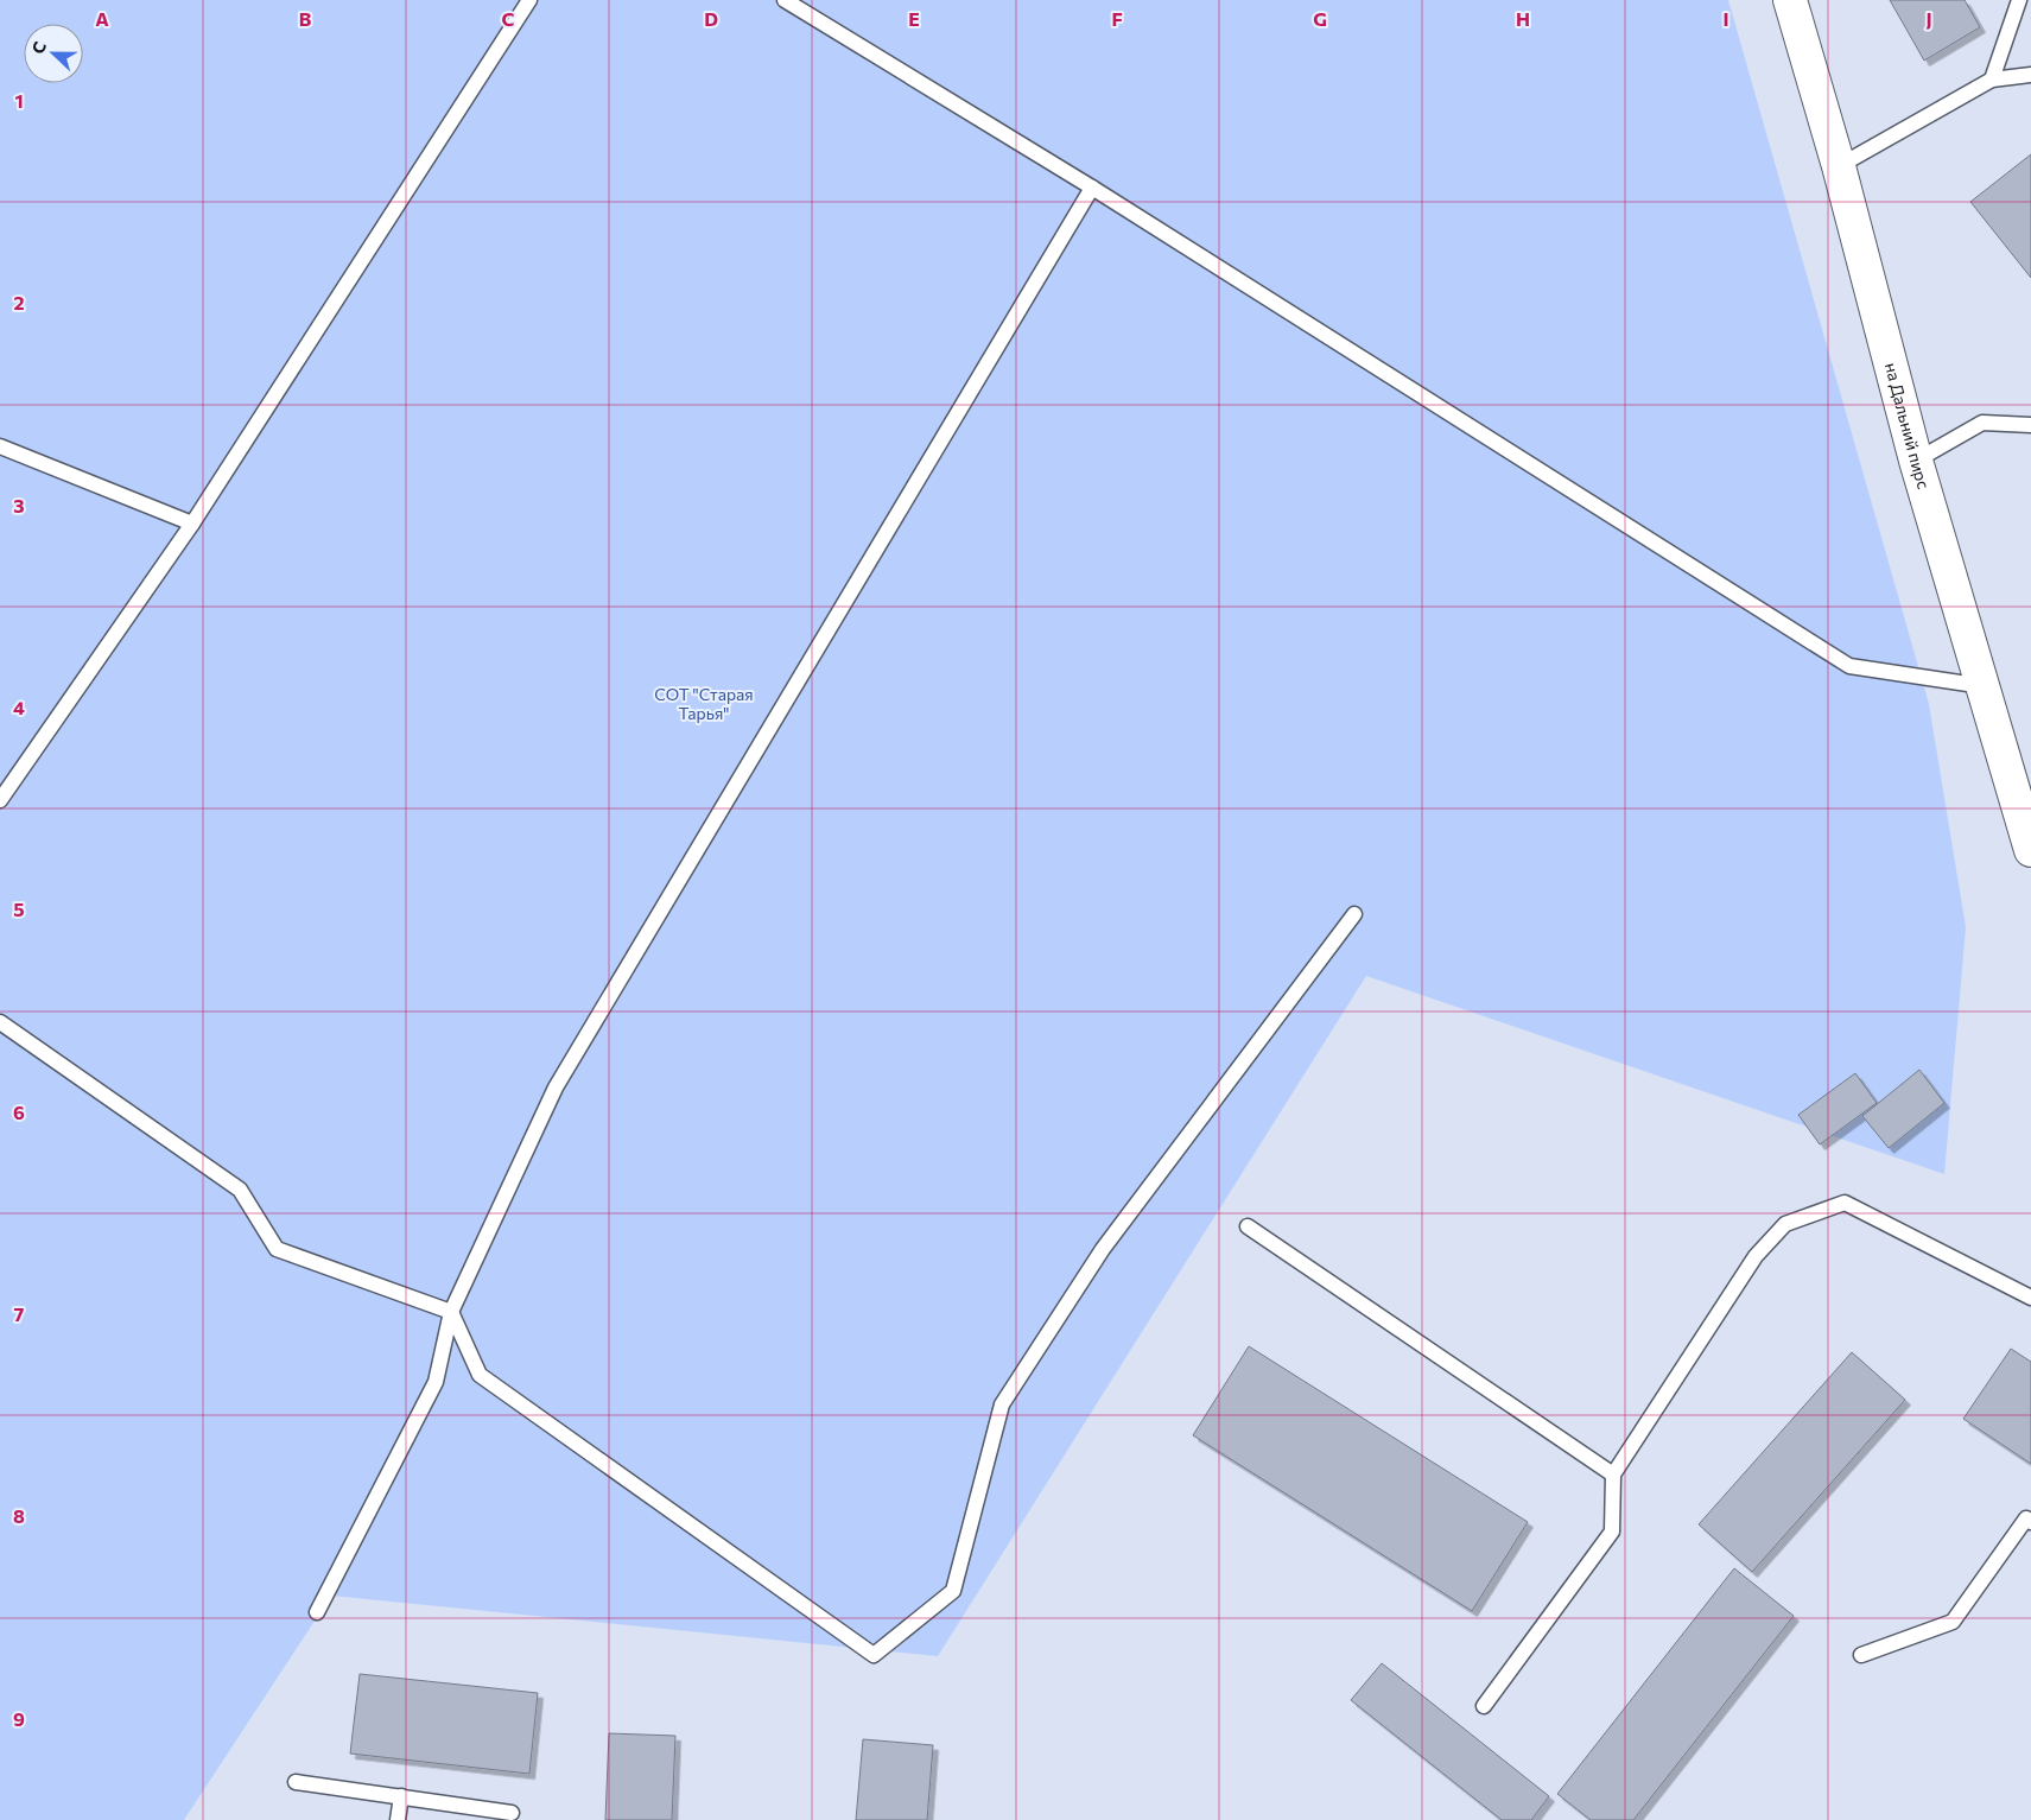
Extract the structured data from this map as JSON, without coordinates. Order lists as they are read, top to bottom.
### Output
{
  "streets": {
    "street": ["на Дальний пирс"]
  },
  "parks": ["СОТ \"Старая Тарья\""],
  "north": "left",
  "grid": {
    "columns": [
      "A",
      "B",
      "C",
      "D",
      "E",
      "F",
      "G",
      "H",
      "I",
      "J"
    ],
    "rows": [
      "1",
      "2",
      "3",
      "4",
      "5",
      "6",
      "7",
      "8",
      "9"
    ]
  }
}
